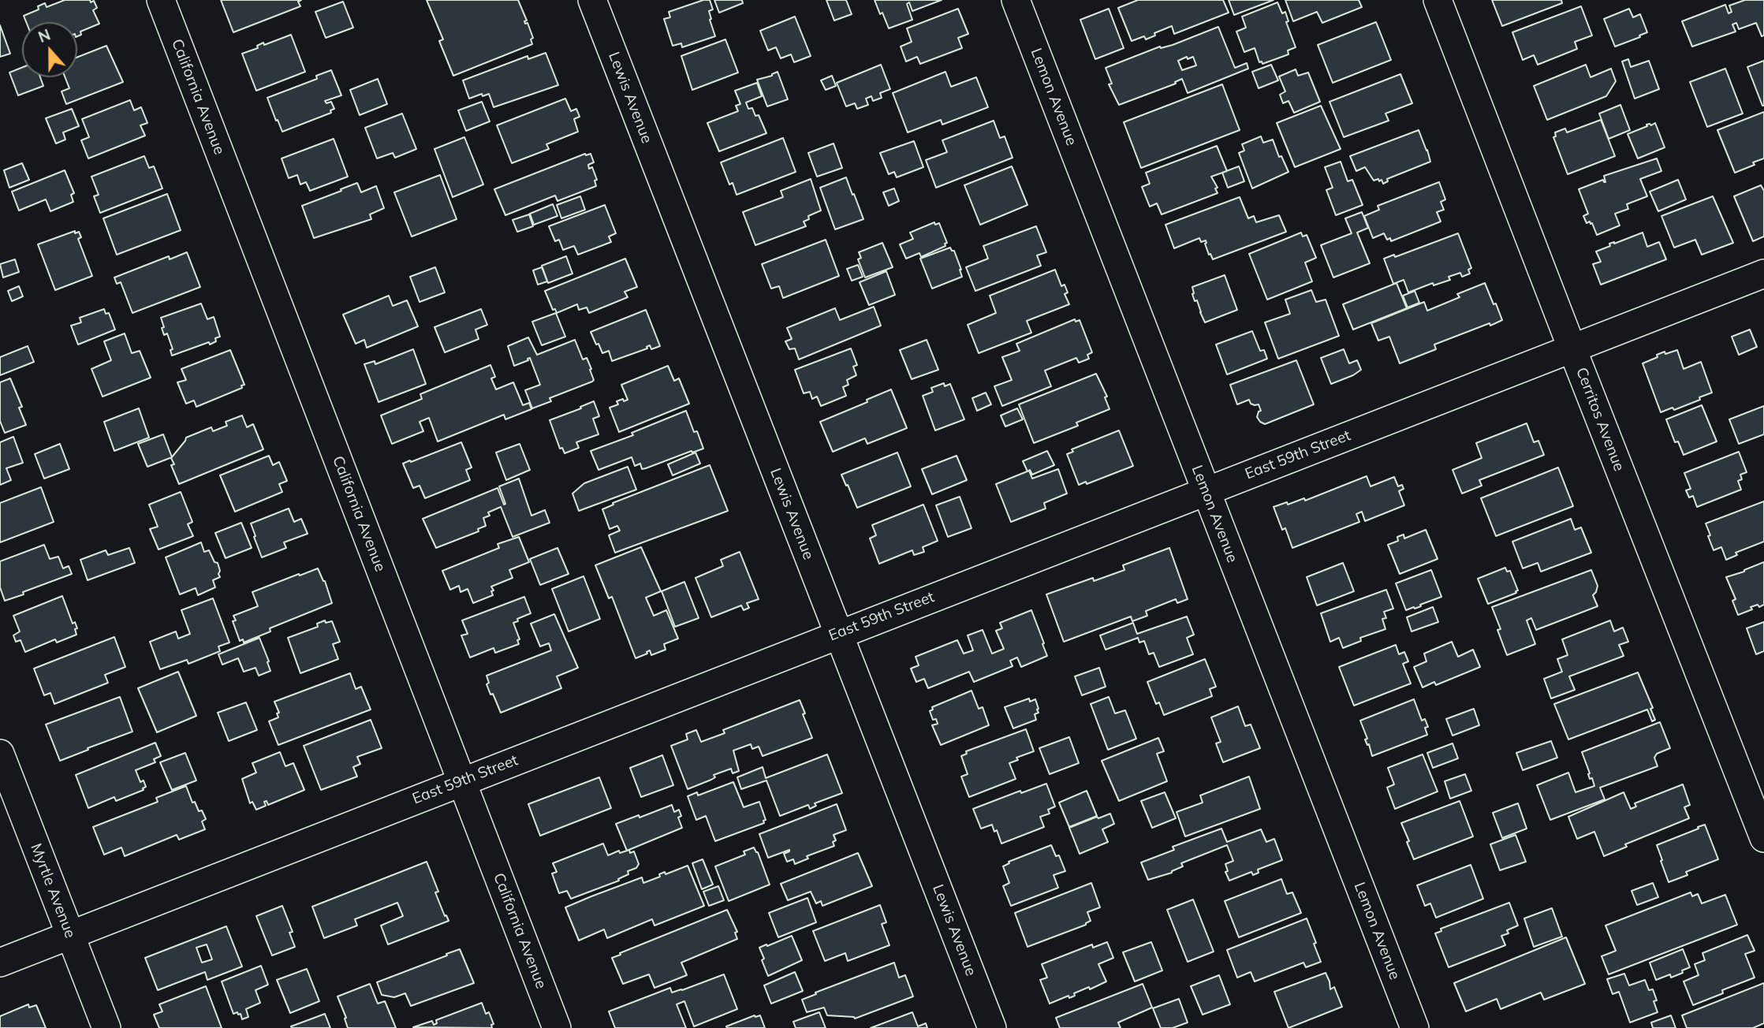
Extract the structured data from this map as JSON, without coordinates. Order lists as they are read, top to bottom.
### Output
{
  "streets": {
    "street": [
      "California Avenue",
      "Lemon Avenue",
      "Lewis Avenue",
      "Cerritos Avenue",
      "East 59th Street",
      "Myrtle Avenue"
    ]
  },
  "crossings": [
    ["California Avenue", "East 59th Street"],
    ["Lemon Avenue", "East 59th Street"],
    ["Lewis Avenue", "East 59th Street"],
    ["Cerritos Avenue", "East 59th Street"],
    ["East 59th Street", "Myrtle Avenue"]
  ],
  "north": "top"
}
